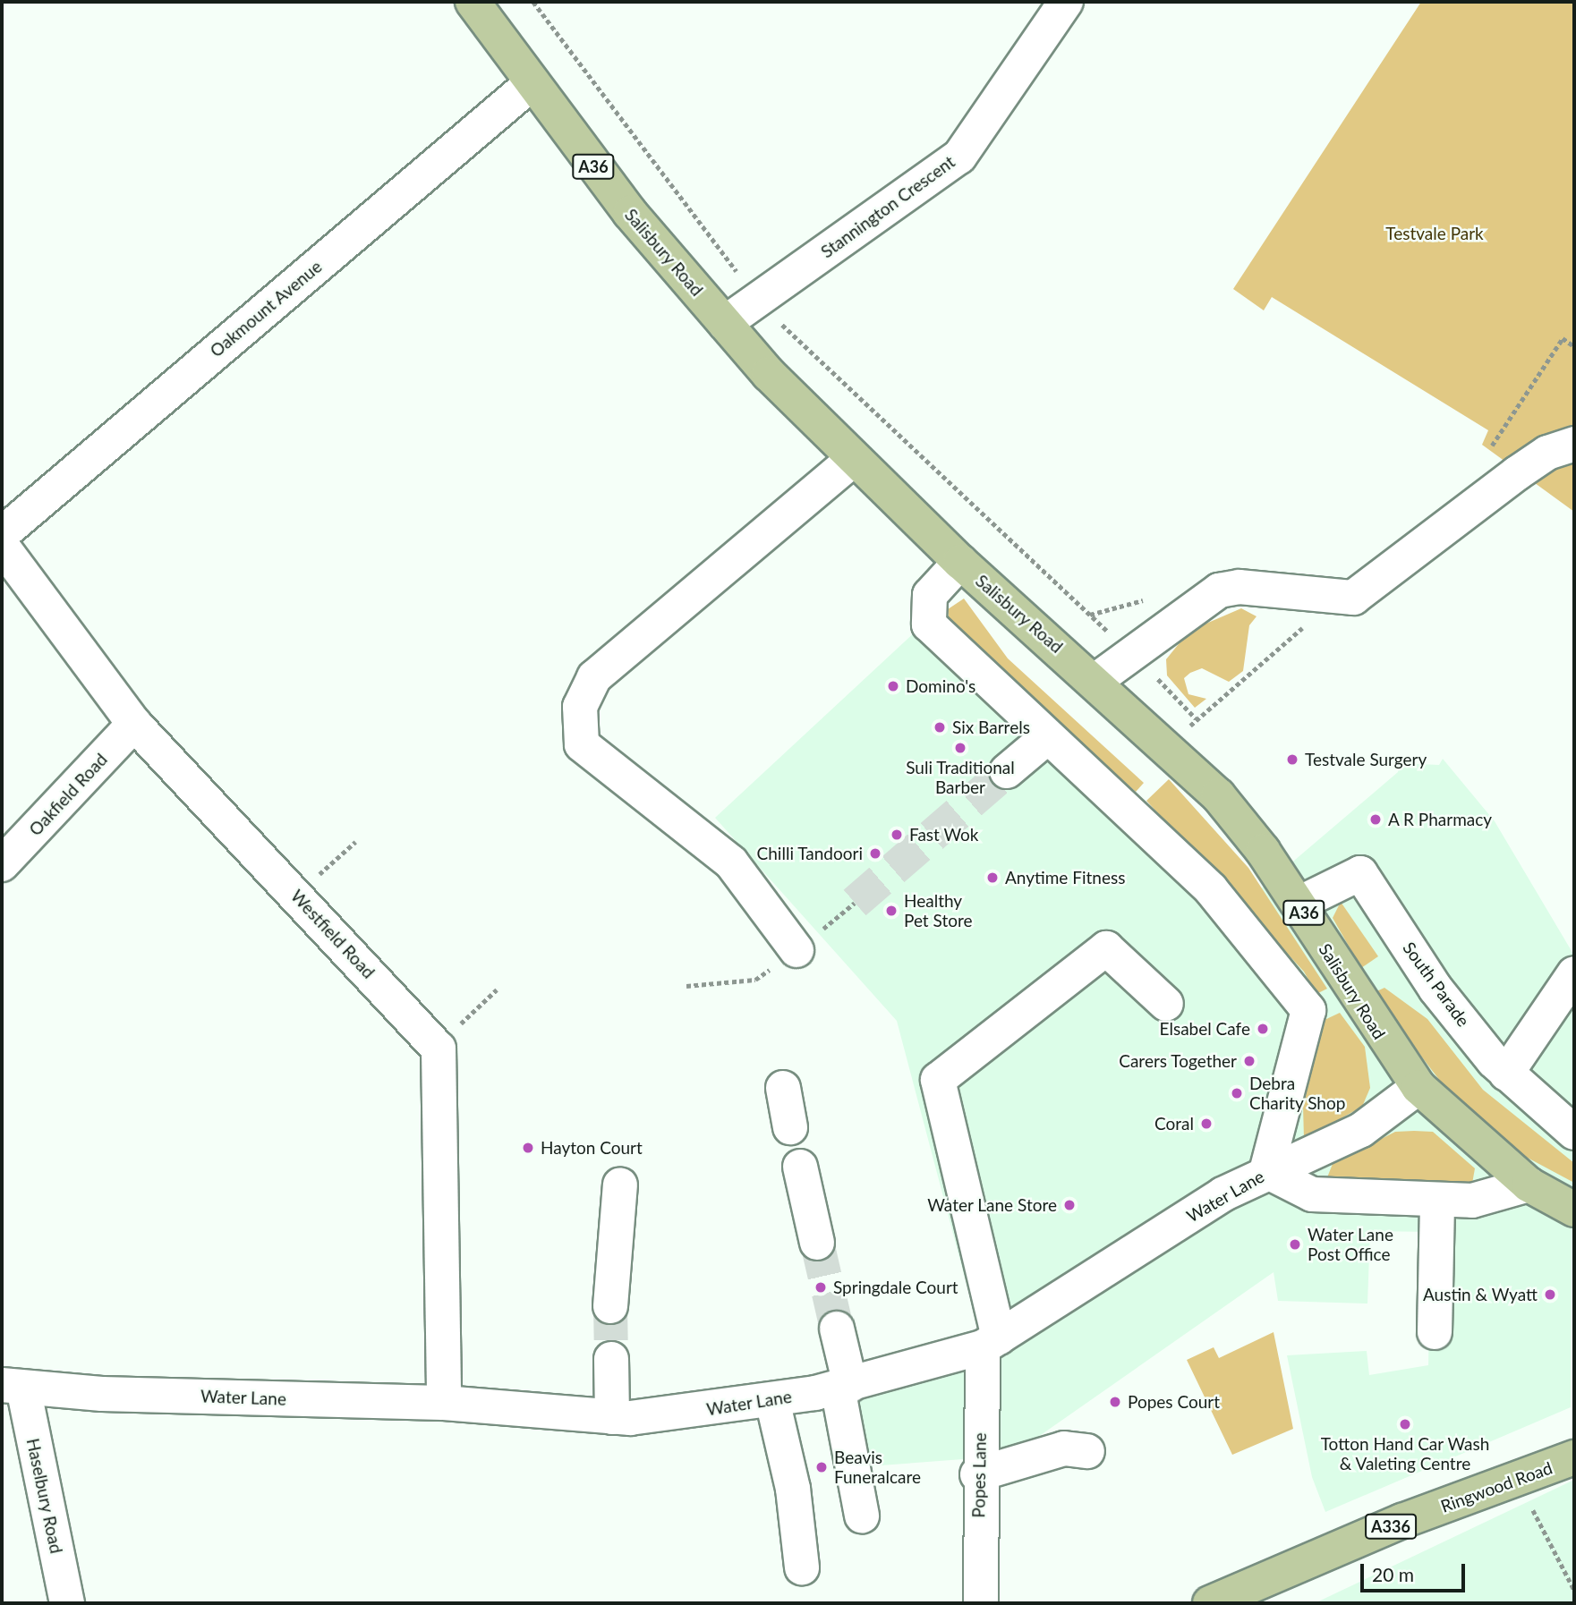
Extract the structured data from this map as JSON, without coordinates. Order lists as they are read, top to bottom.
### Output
{
  "streets": {
    "main road": [
      "A36",
      "Salisbury Road",
      "Ringwood Road",
      "A336"
    ],
    "street": [
      "Stannington Crescent",
      "Oakmount Avenue",
      "Oakfield Road",
      "Westfield Road",
      "South Parade",
      "Water Lane",
      "Popes Lane",
      "Haselbury Road"
    ]
  },
  "crossings": [
    ["Stannington Crescent", "Salisbury Road"],
    ["Salisbury Road", "Oakmount Avenue"],
    ["Salisbury Road", "South Parade"],
    ["Salisbury Road", "Water Lane"],
    ["Oakfield Road", "Westfield Road"],
    ["Water Lane", "Popes Lane"],
    ["Water Lane", "Haselbury Road"]
  ],
  "parks": ["Testvale Park"],
  "places": [
    "Domino's",
    "Six Barrels",
    "Suli Traditional Barber",
    "Testvale Surgery",
    "A R Pharmacy",
    "Fast Wok",
    "Chilli Tandoori",
    "Anytime Fitness",
    "Healthy Pet Store",
    "Elsabel Cafe",
    "Carers Together",
    "Debra Charity Shop",
    "Coral",
    "Hayton Court",
    "Water Lane Store",
    "Water Lane Post Office",
    "Springdale Court",
    "Austin & Wyatt",
    "Popes Court",
    "Totton Hand Car Wash & Valeting Centre",
    "Beavis Funeralcare"
  ],
  "scale_bar": "20 m"
}
